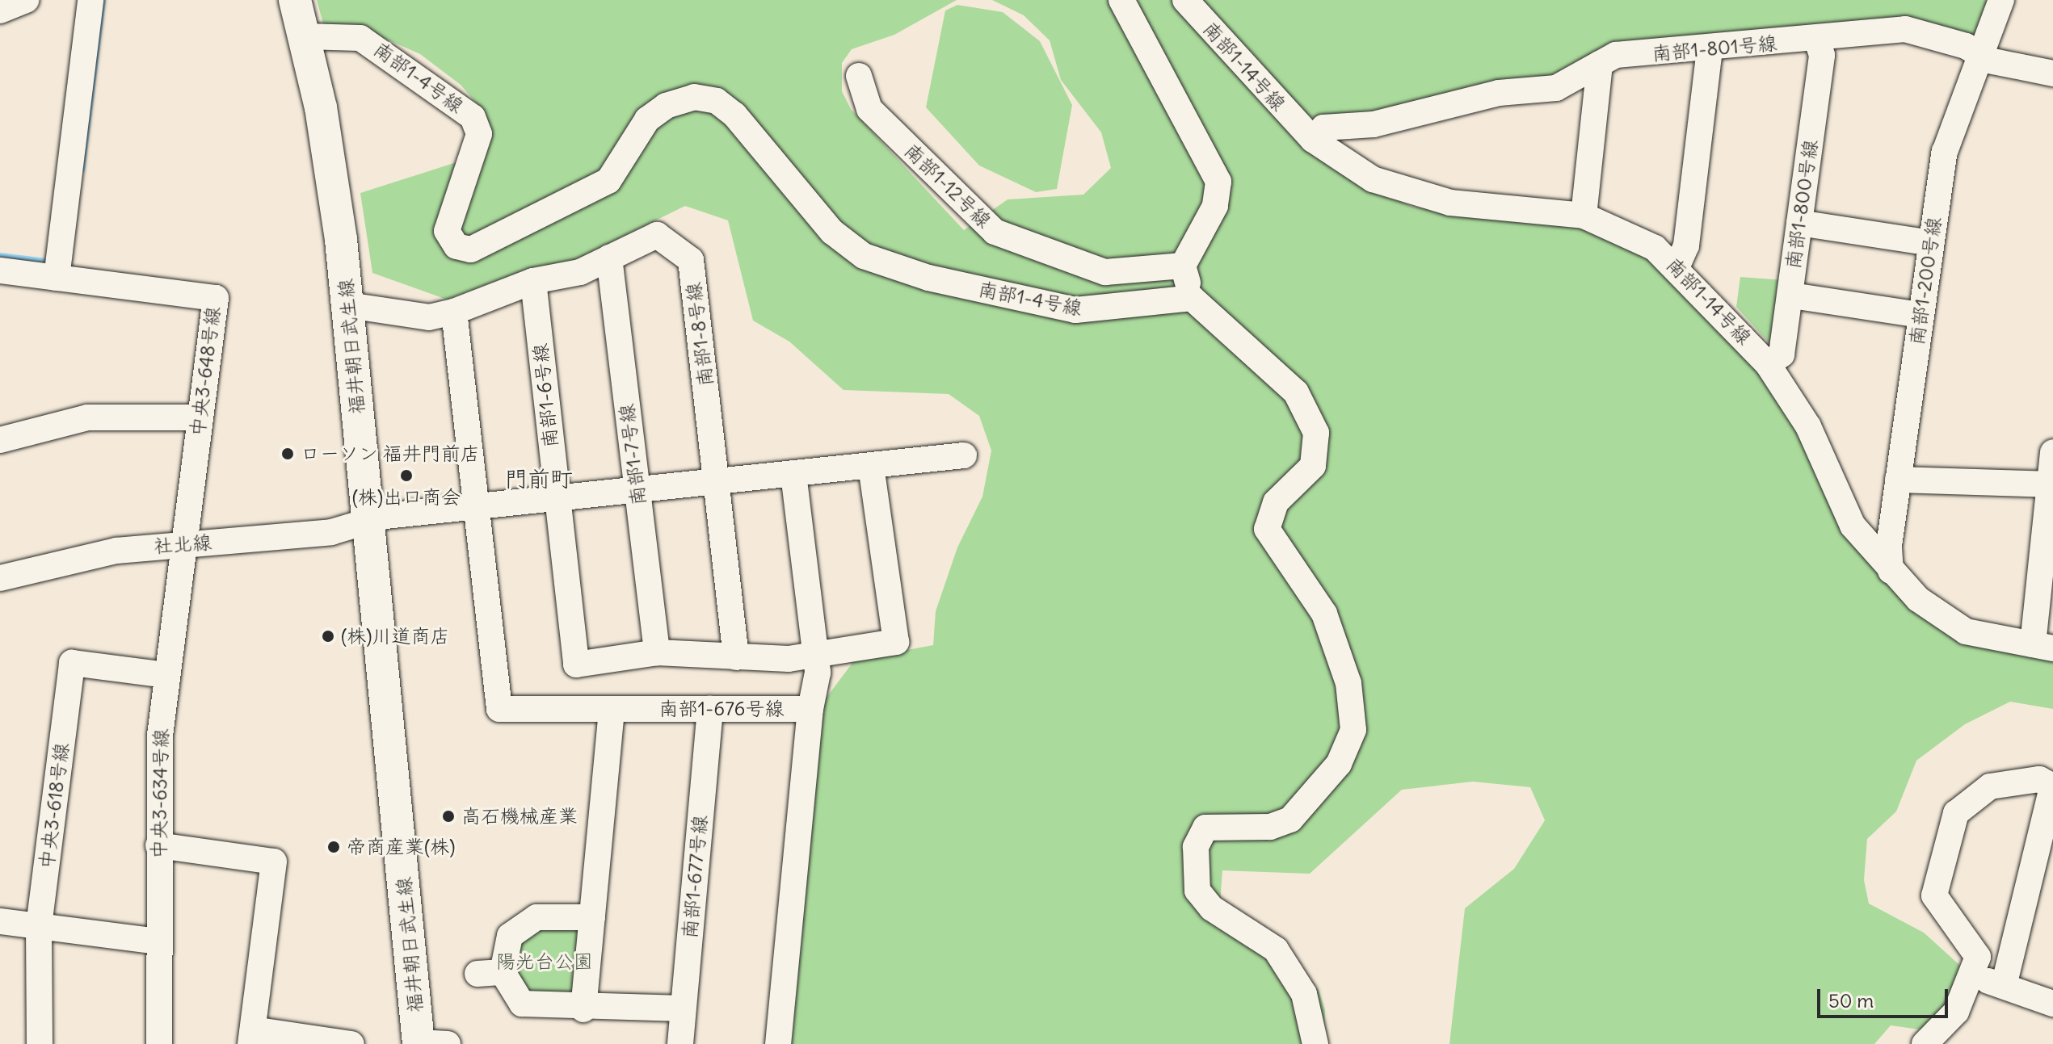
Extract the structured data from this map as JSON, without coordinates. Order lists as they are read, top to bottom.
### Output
{
  "streets": {
    "main road": ["福井朝日武生線"],
    "street": [
      "南部1-801号線",
      "南部1-14号線",
      "南部1-4号線",
      "南部1-12号線",
      "南部1-800号線",
      "南部1-200号線",
      "南部1-8号線",
      "中央3-648号線",
      "南部1-6号線",
      "南部1-7号線",
      "社北線",
      "南部1-676号線",
      "中央3-634号線",
      "中央3-618号線",
      "南部1-677号線"
    ]
  },
  "crossings": [
    ["南部1-801号線", "南部1-14号線"],
    ["南部1-801号線", "南部1-800号線"],
    ["南部1-801号線", "南部1-200号線"],
    ["南部1-14号線", "南部1-800号線"],
    ["南部1-14号線", "南部1-200号線"],
    ["南部1-4号線", "福井朝日武生線"],
    ["南部1-8号線", "福井朝日武生線"],
    ["南部1-8号線", "南部1-6号線"],
    ["南部1-8号線", "南部1-7号線"],
    ["南部1-8号線", "社北線"],
    ["福井朝日武生線", "社北線"],
    ["中央3-648号線", "社北線"],
    ["中央3-648号線", "中央3-634号線"],
    ["南部1-6号線", "南部1-7号線"],
    ["南部1-6号線", "社北線"],
    ["南部1-7号線", "社北線"],
    ["社北線", "南部1-676号線"],
    ["社北線", "中央3-634号線"],
    ["南部1-676号線", "南部1-677号線"],
    ["中央3-634号線", "中央3-618号線"]
  ],
  "districts": ["門前町"],
  "parks": ["陽光台公園"],
  "places": [
    "ローソン 福井門前店",
    "(株)出口商会",
    "(株)川道商店",
    "高石機械産業",
    "帝商産業(株)"
  ],
  "scale_bar": "50 m"
}
